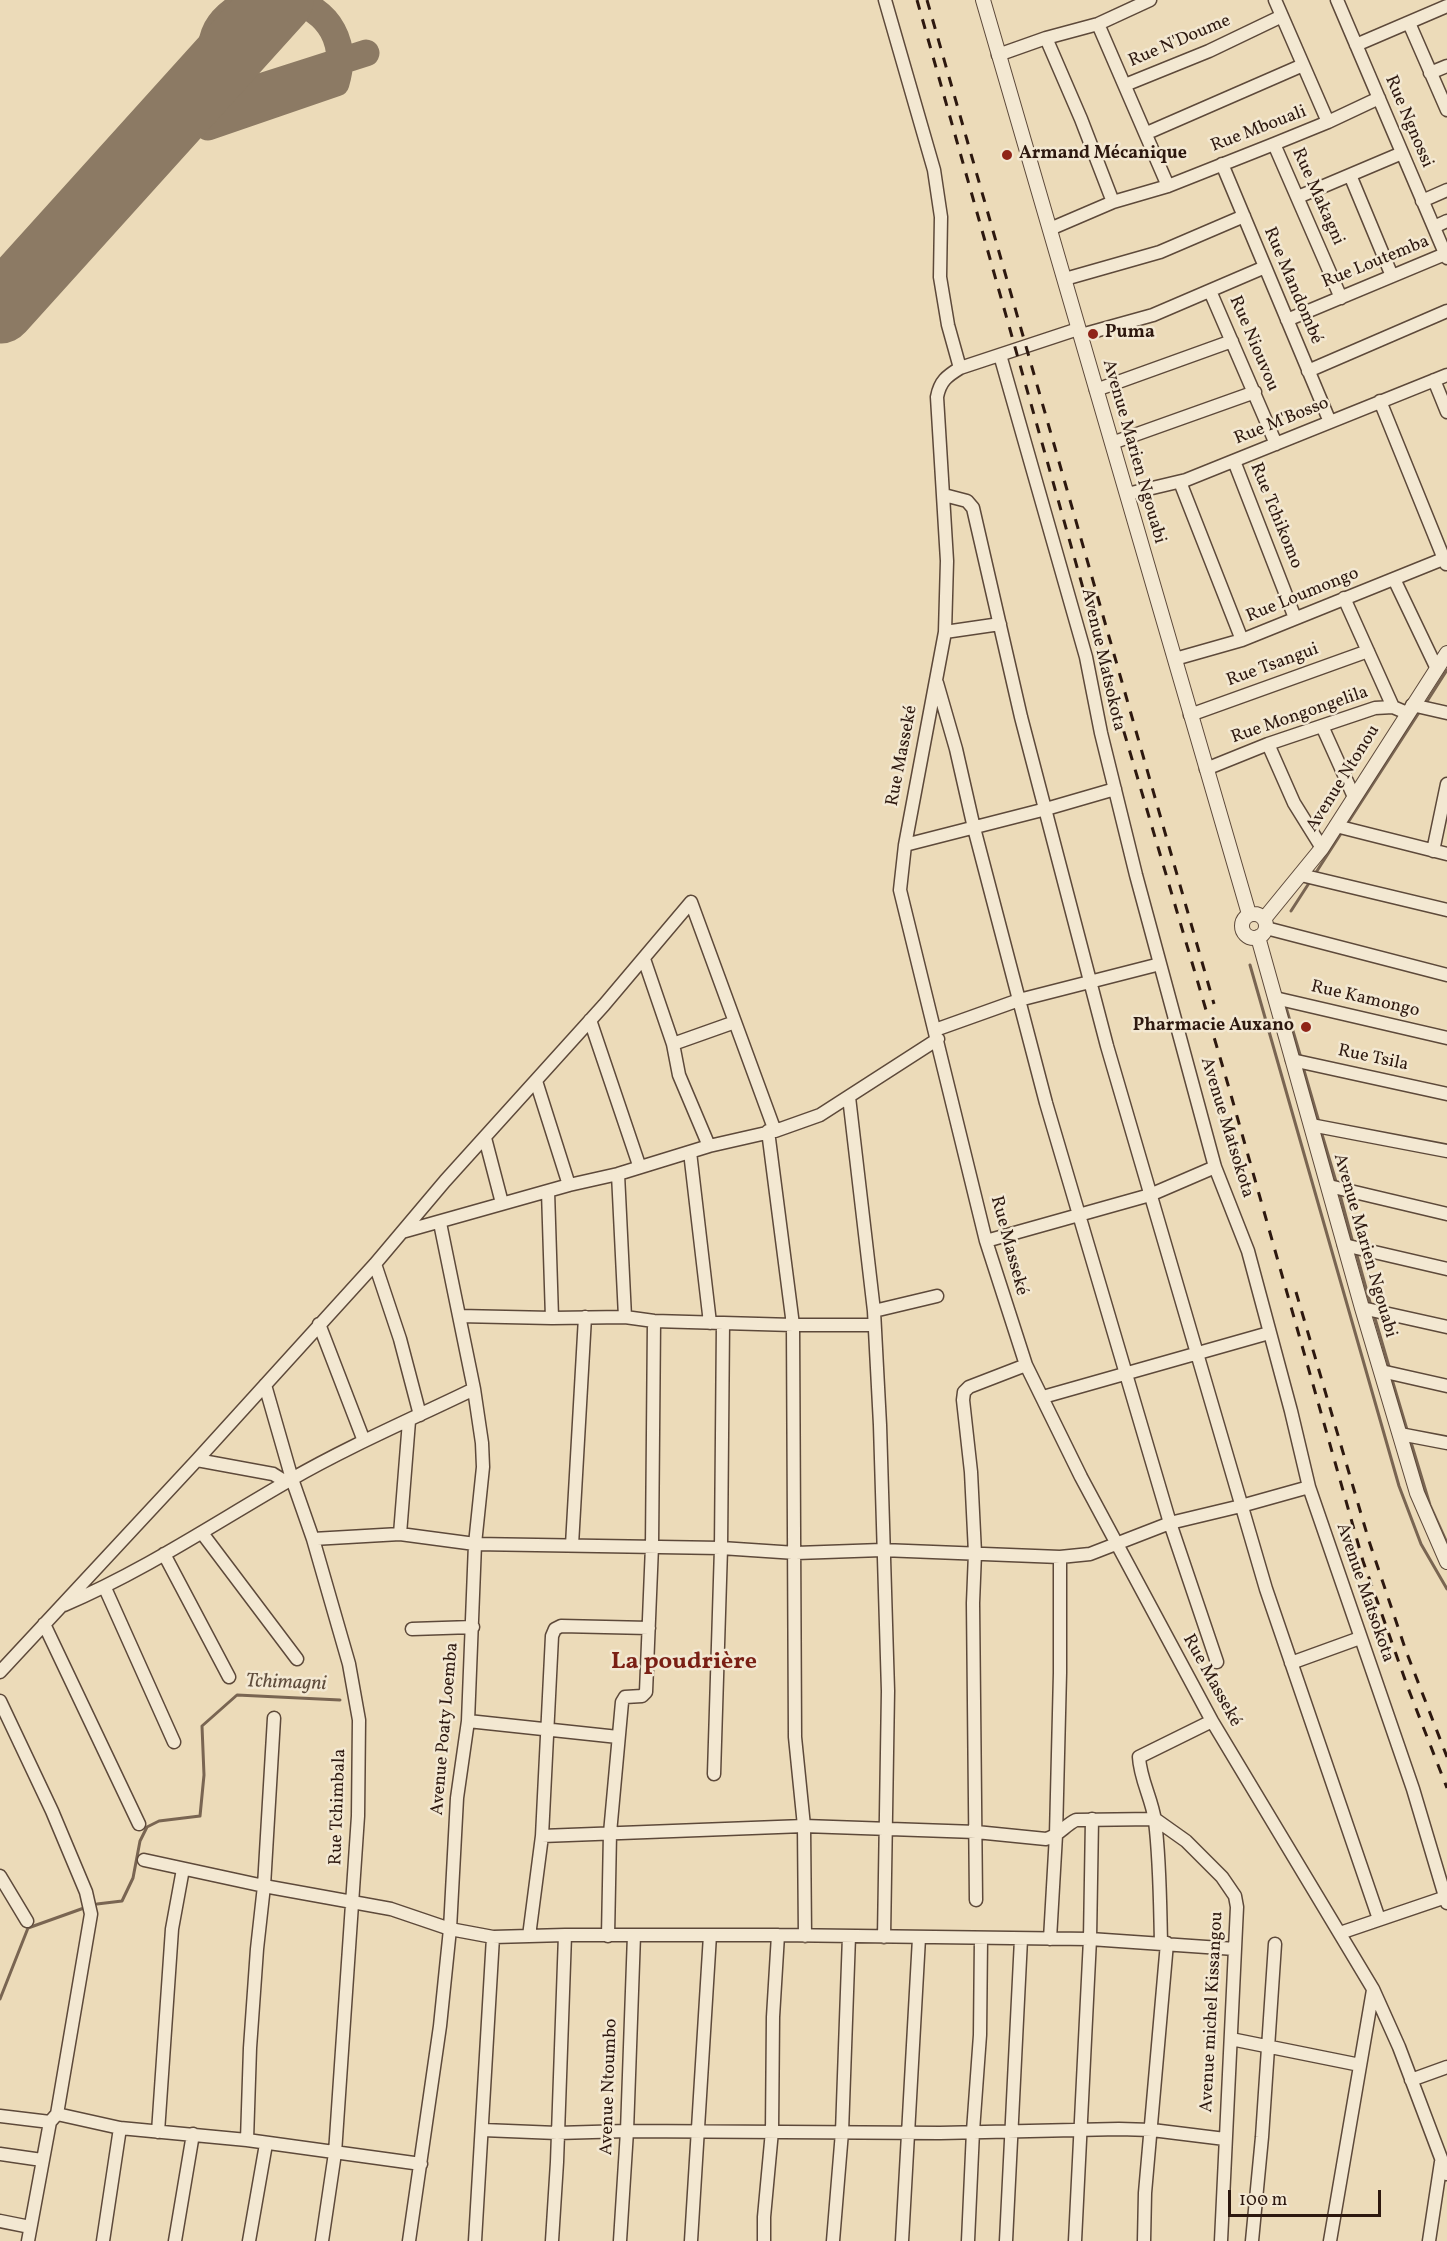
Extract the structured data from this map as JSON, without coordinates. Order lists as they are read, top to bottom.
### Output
{
  "streets": {
    "street": [
      "Rue N'Doume",
      "Rue Ngnossi",
      "Rue Mbouali",
      "Rue Makagni",
      "Rue Loutemba",
      "Rue Mandombé",
      "Rue Niouvou",
      "Rue M'Bosso",
      "Avenue Marien Ngouabi",
      "Rue Tchikomo",
      "Rue Loumongo",
      "Avenue Matsokota",
      "Rue Tsangui",
      "Rue Mongongelila",
      "Rue Masseké",
      "Avenue Ntonou",
      "Rue Kamongo",
      "Rue Tsila",
      "Avenue Poaty Loemba",
      "Rue Tchimbala",
      "Avenue michel Kissangou",
      "Avenue Ntoumbo"
    ]
  },
  "crossings": [
    ["Rue Ngnossi", "Rue Mbouali"],
    ["Rue Ngnossi", "Rue Loutemba"],
    ["Rue Mbouali", "Rue Makagni"],
    ["Rue Mbouali", "Rue Mandombé"],
    ["Rue Mbouali", "Avenue Marien Ngouabi"],
    ["Rue Makagni", "Rue Loutemba"],
    ["Rue Loutemba", "Rue Mandombé"],
    ["Rue Mandombé", "Rue M'Bosso"],
    ["Rue Mandombé", "Rue Masseké"],
    ["Rue Niouvou", "Rue M'Bosso"],
    ["Rue Niouvou", "Rue Masseké"],
    ["Rue M'Bosso", "Avenue Marien Ngouabi"],
    ["Rue M'Bosso", "Rue Tchikomo"],
    ["Avenue Marien Ngouabi", "Rue Loumongo"],
    ["Avenue Marien Ngouabi", "Rue Tsangui"],
    ["Avenue Marien Ngouabi", "Rue Mongongelila"],
    ["Avenue Marien Ngouabi", "Rue Masseké"],
    ["Avenue Marien Ngouabi", "Avenue Ntonou"],
    ["Avenue Marien Ngouabi", "Rue Kamongo"],
    ["Avenue Marien Ngouabi", "Rue Tsila"],
    ["Rue Tchikomo", "Rue Loumongo"],
    ["Avenue Matsokota", "Rue Masseké"],
    ["Rue Mongongelila", "Avenue Ntonou"]
  ],
  "districts": ["La poudrière"],
  "water": ["Tchimagni"],
  "places": ["Armand Mécanique", "Puma", "Pharmacie Auxano"],
  "scale_bar": "100 m"
}
